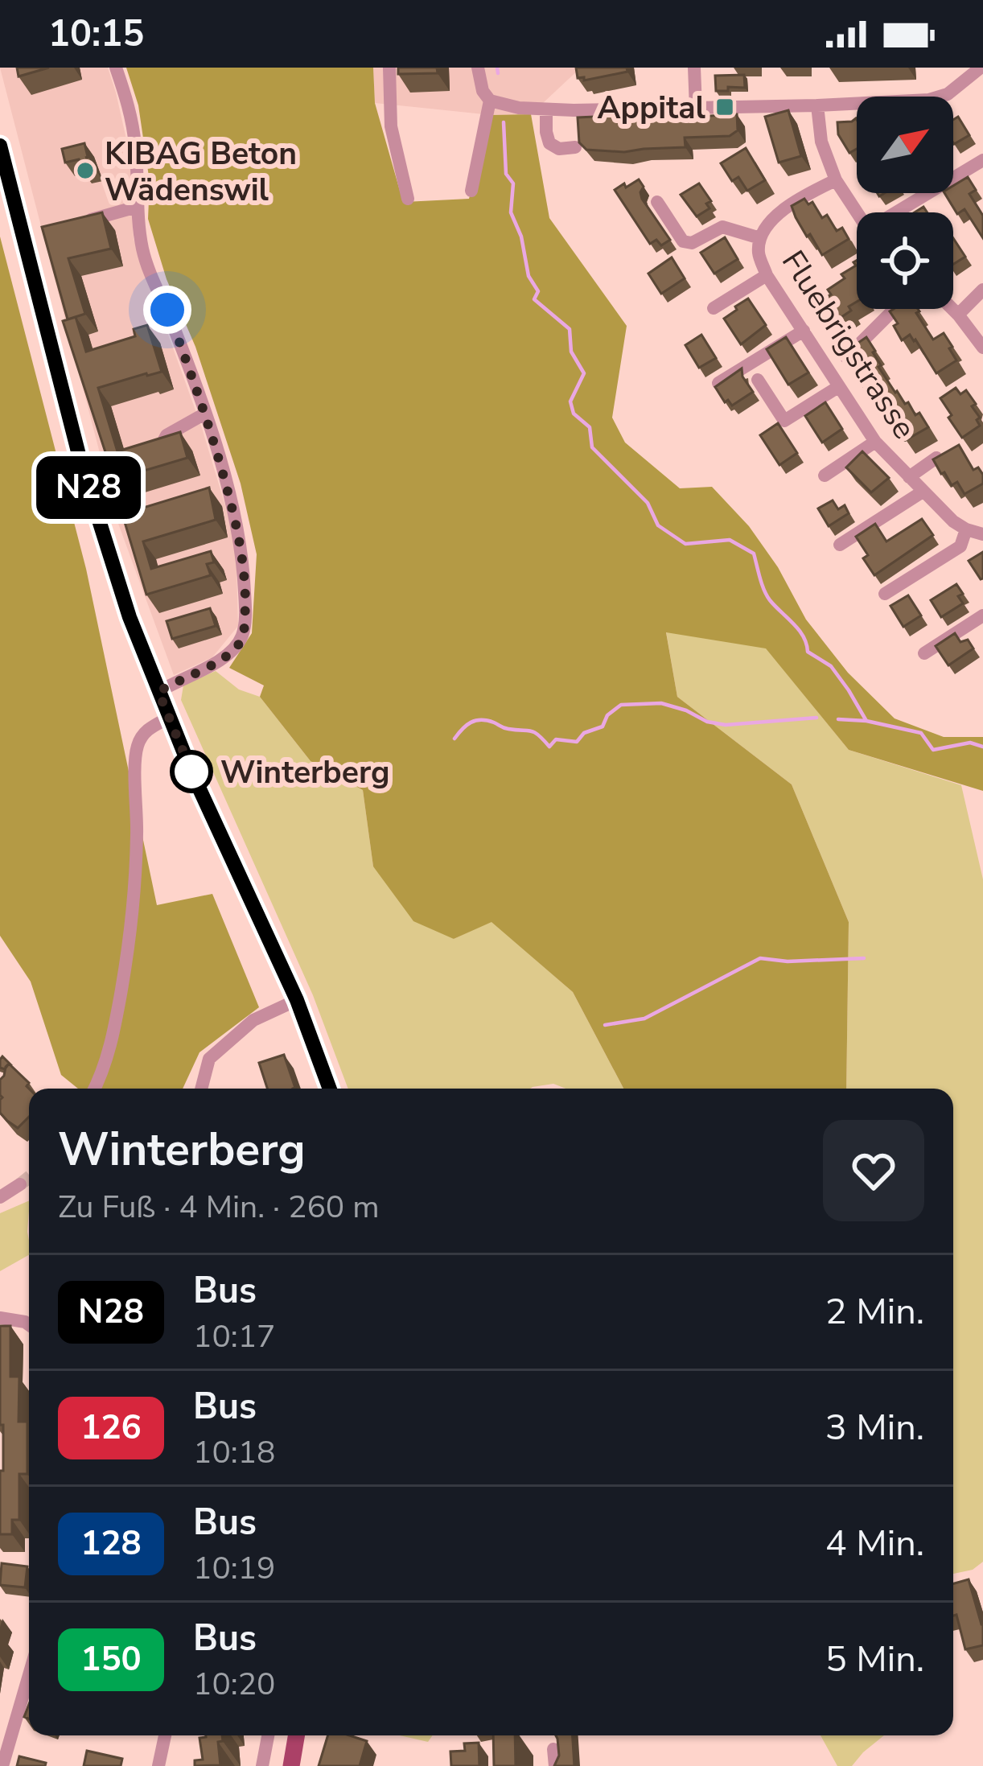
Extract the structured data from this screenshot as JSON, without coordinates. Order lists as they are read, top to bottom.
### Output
{
  "streets": {
    "street": ["Fluebrigstrasse"]
  },
  "places": {
    "transit": ["Appital"],
    "other": ["KIBAG Beton Wädenswil", "Winterberg"]
  },
  "lines": ["bus line N28"],
  "north": "top right",
  "page": {
    "status": "10:15",
    "on_map": "N28",
    "heading": ["Winterberg", "Zu Fuß · 4 Min. · 260 m"],
    "list": [
      {
        "mark": "N28",
        "name": "Bus",
        "note": "10:17",
        "value": "2 Min."
      },
      {
        "mark": "126",
        "name": "Bus",
        "note": "10:18",
        "value": "3 Min."
      },
      {
        "mark": "128",
        "name": "Bus",
        "note": "10:19",
        "value": "4 Min."
      },
      {
        "mark": "150",
        "name": "Bus",
        "note": "10:20",
        "value": "5 Min."
      }
    ]
  }
}
